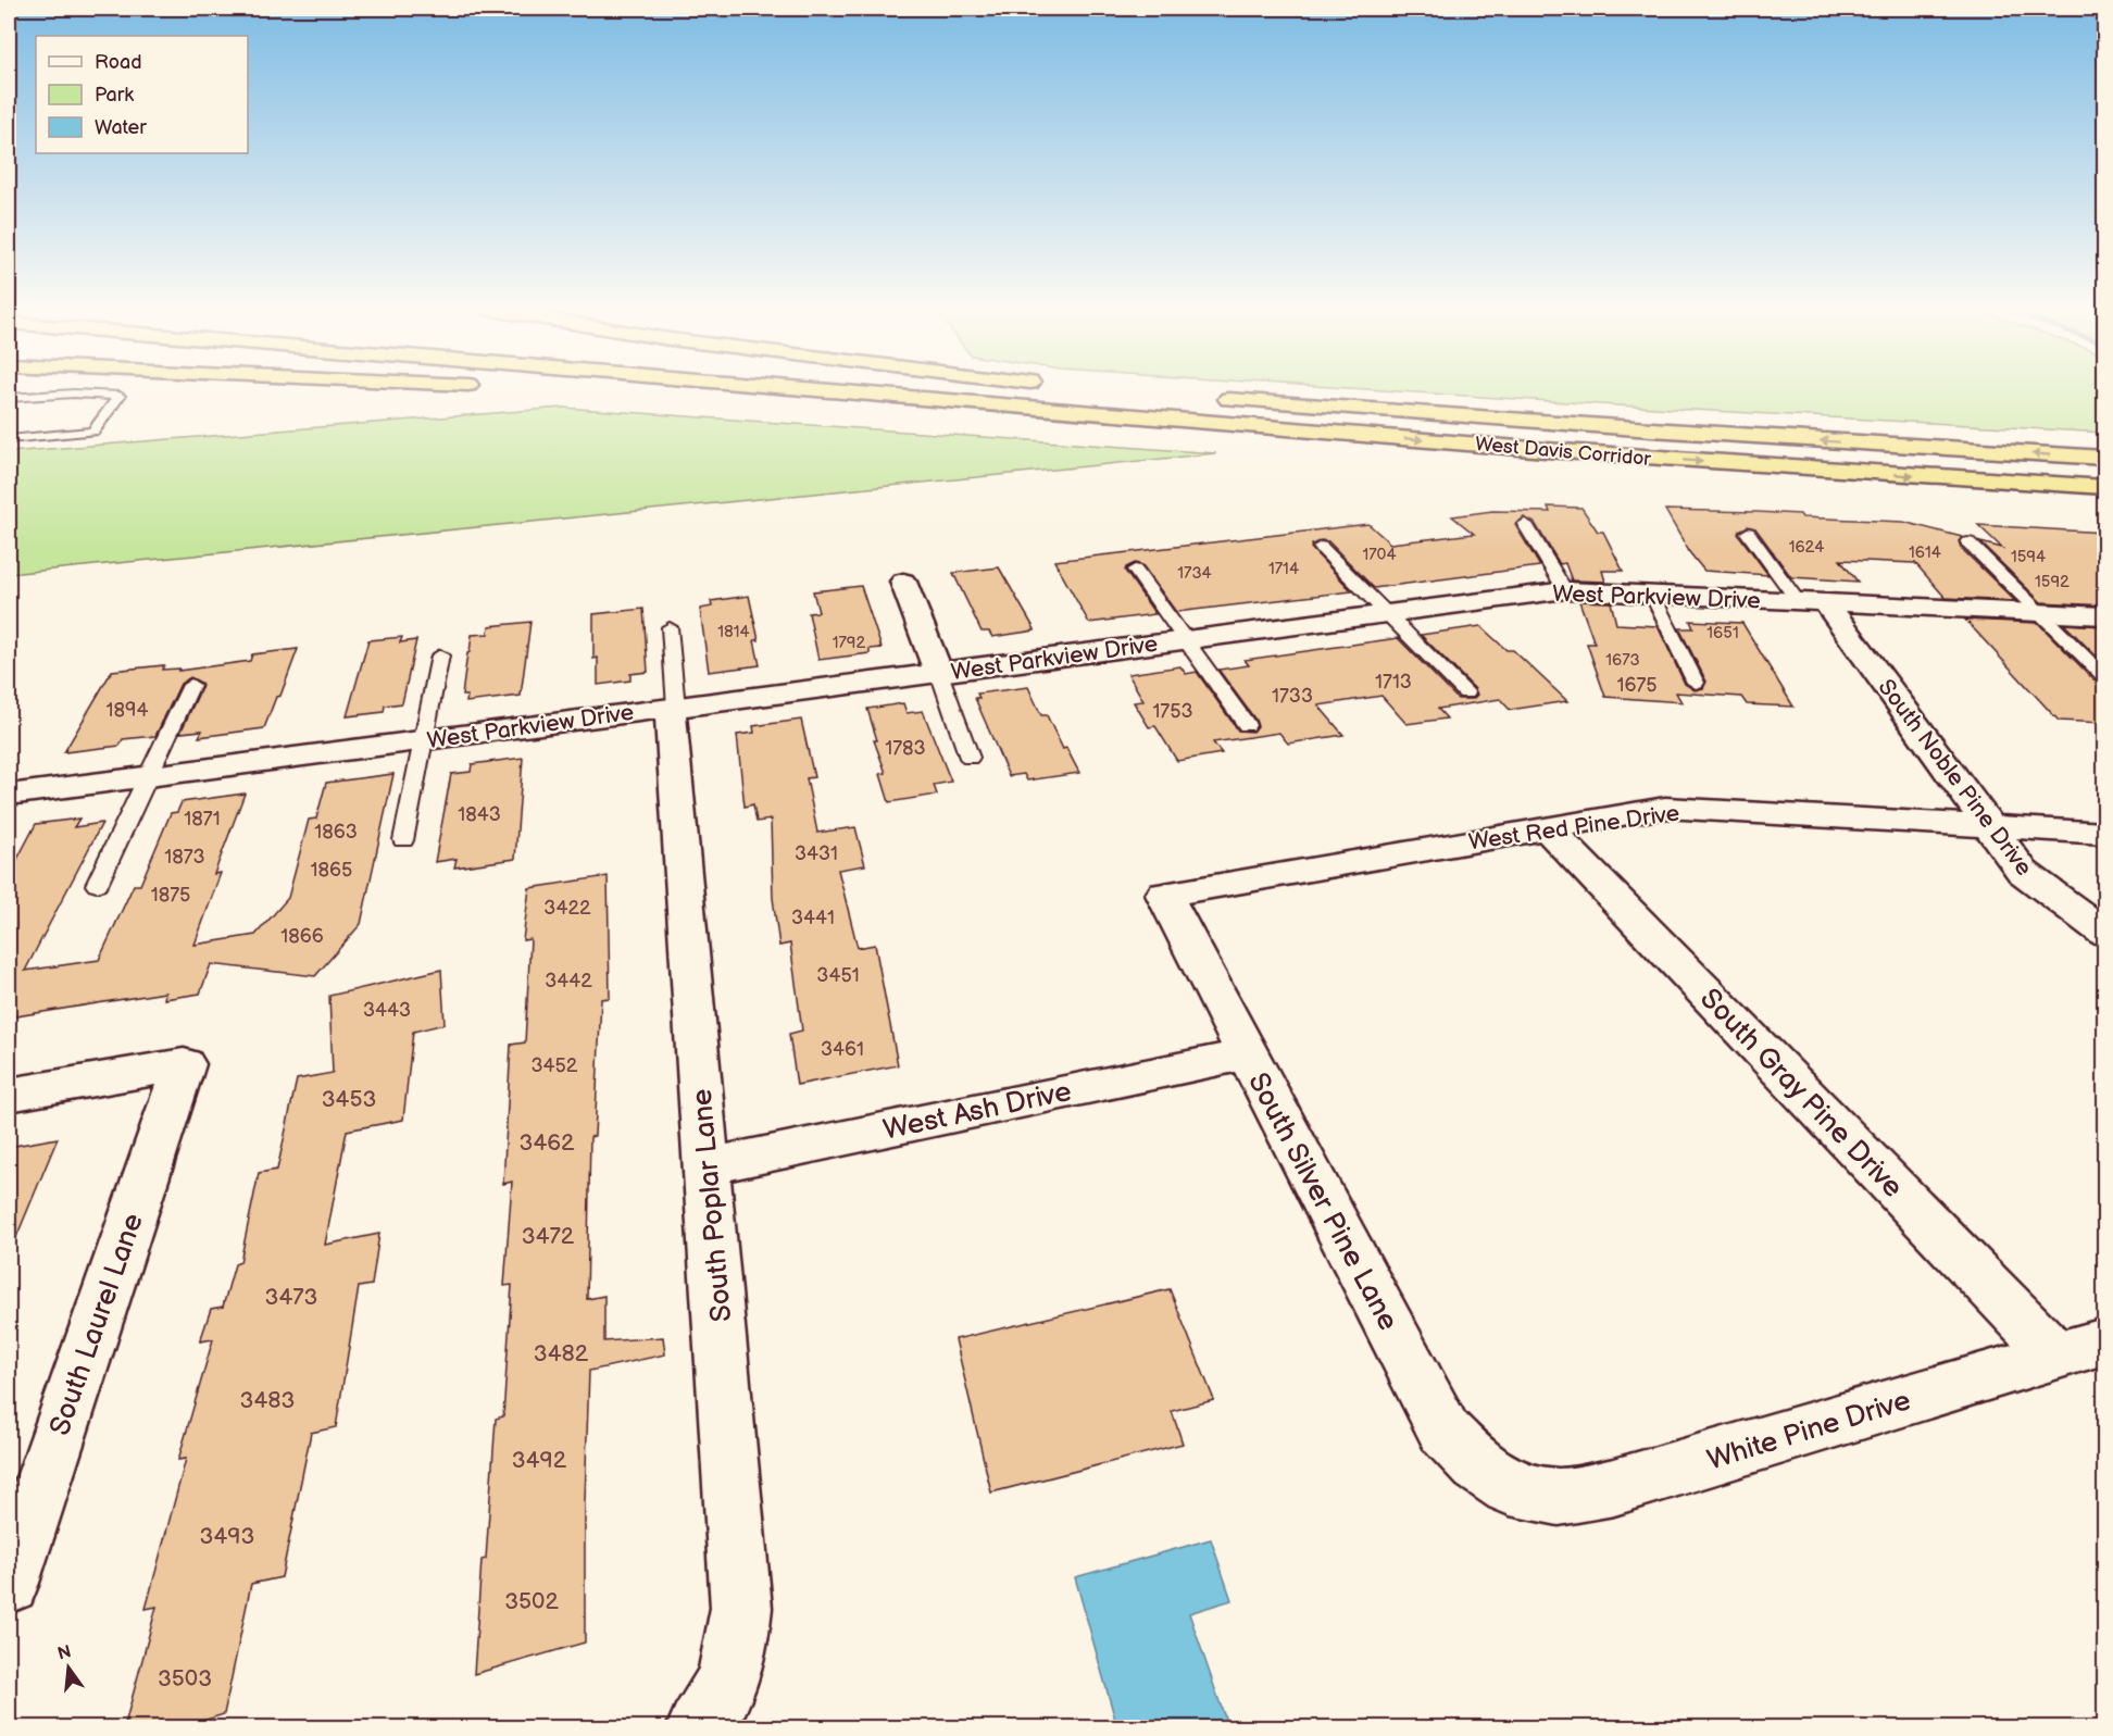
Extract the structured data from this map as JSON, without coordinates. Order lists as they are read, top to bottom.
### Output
{
  "streets": {
    "highway": ["West Davis Corridor"],
    "street": [
      "West Parkview Drive",
      "South Noble Pine Drive",
      "West Red Pine Drive",
      "South Gray Pine Drive",
      "West Ash Drive",
      "South Silver Pine Lane",
      "South Poplar Lane",
      "South Laurel Lane",
      "White Pine Drive"
    ]
  },
  "crossings": [
    ["West Parkview Drive", "South Noble Pine Drive"],
    ["West Parkview Drive", "South Poplar Lane"],
    ["South Noble Pine Drive", "West Red Pine Drive"],
    ["West Red Pine Drive", "South Gray Pine Drive"],
    ["West Red Pine Drive", "South Silver Pine Lane"],
    ["South Gray Pine Drive", "White Pine Drive"],
    ["West Ash Drive", "South Silver Pine Lane"],
    ["West Ash Drive", "South Poplar Lane"],
    ["South Silver Pine Lane", "White Pine Drive"]
  ],
  "house_numbers": [
    "1624",
    "1614",
    "1704",
    "1594",
    "1714",
    "1734",
    "1592",
    "1814",
    "1651",
    "1792",
    "1673",
    "1713",
    "1675",
    "1733",
    "1894",
    "1753",
    "1783",
    "1843",
    "1871",
    "1863",
    "3431",
    "1873",
    "1865",
    "1875",
    "3422",
    "3441",
    "1866",
    "3451",
    "3442",
    "3443",
    "3461",
    "3452",
    "3453",
    "3462",
    "3472",
    "3473",
    "3482",
    "3483",
    "3492",
    "3493",
    "3502",
    "3503"
  ],
  "legend": ["Road", "Park", "Water"],
  "north": "top"
}
